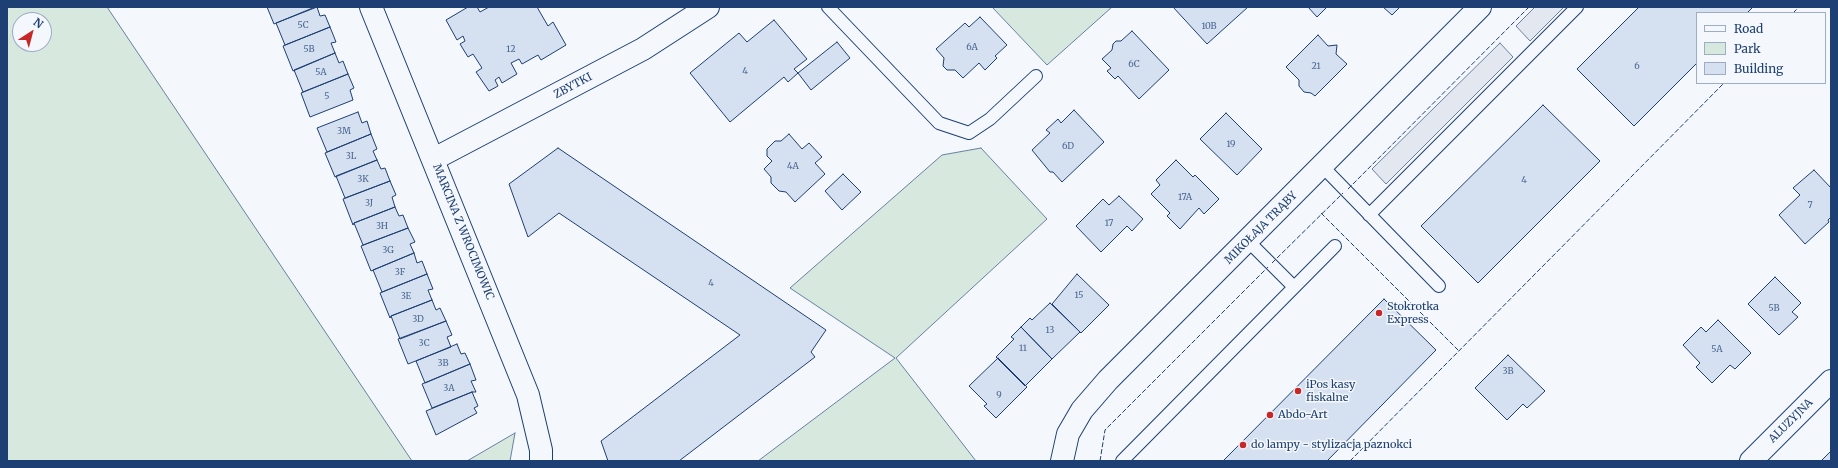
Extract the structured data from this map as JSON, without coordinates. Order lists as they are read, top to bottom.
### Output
{
  "streets": {
    "street": [
      "ZBYTKI",
      "MIKOŁAJA TRĄBY",
      "MARCINA Z WROCIMOWIC",
      "ALUZYJNA"
    ]
  },
  "crossings": [
    ["ZBYTKI", "MARCINA Z WROCIMOWIC"]
  ],
  "places": [
    "Stokrotka Express",
    "iPos kasy fiskalne",
    "Abdo-Art",
    "do lampy - stylizacja paznokci"
  ],
  "house_numbers": [
    "5C",
    "10B",
    "6A",
    "5B",
    "12",
    "6C",
    "21",
    "6",
    "4",
    "5A",
    "5",
    "3M",
    "19",
    "6D",
    "3L",
    "4A",
    "3K",
    "4",
    "17A",
    "3J",
    "7",
    "17",
    "3H",
    "3G",
    "3F",
    "4",
    "15",
    "3E",
    "5B",
    "3D",
    "13",
    "3C",
    "11",
    "5A",
    "3B",
    "3B",
    "3A",
    "9"
  ],
  "legend": ["Road", "Park", "Building"],
  "north": "top right"
}
